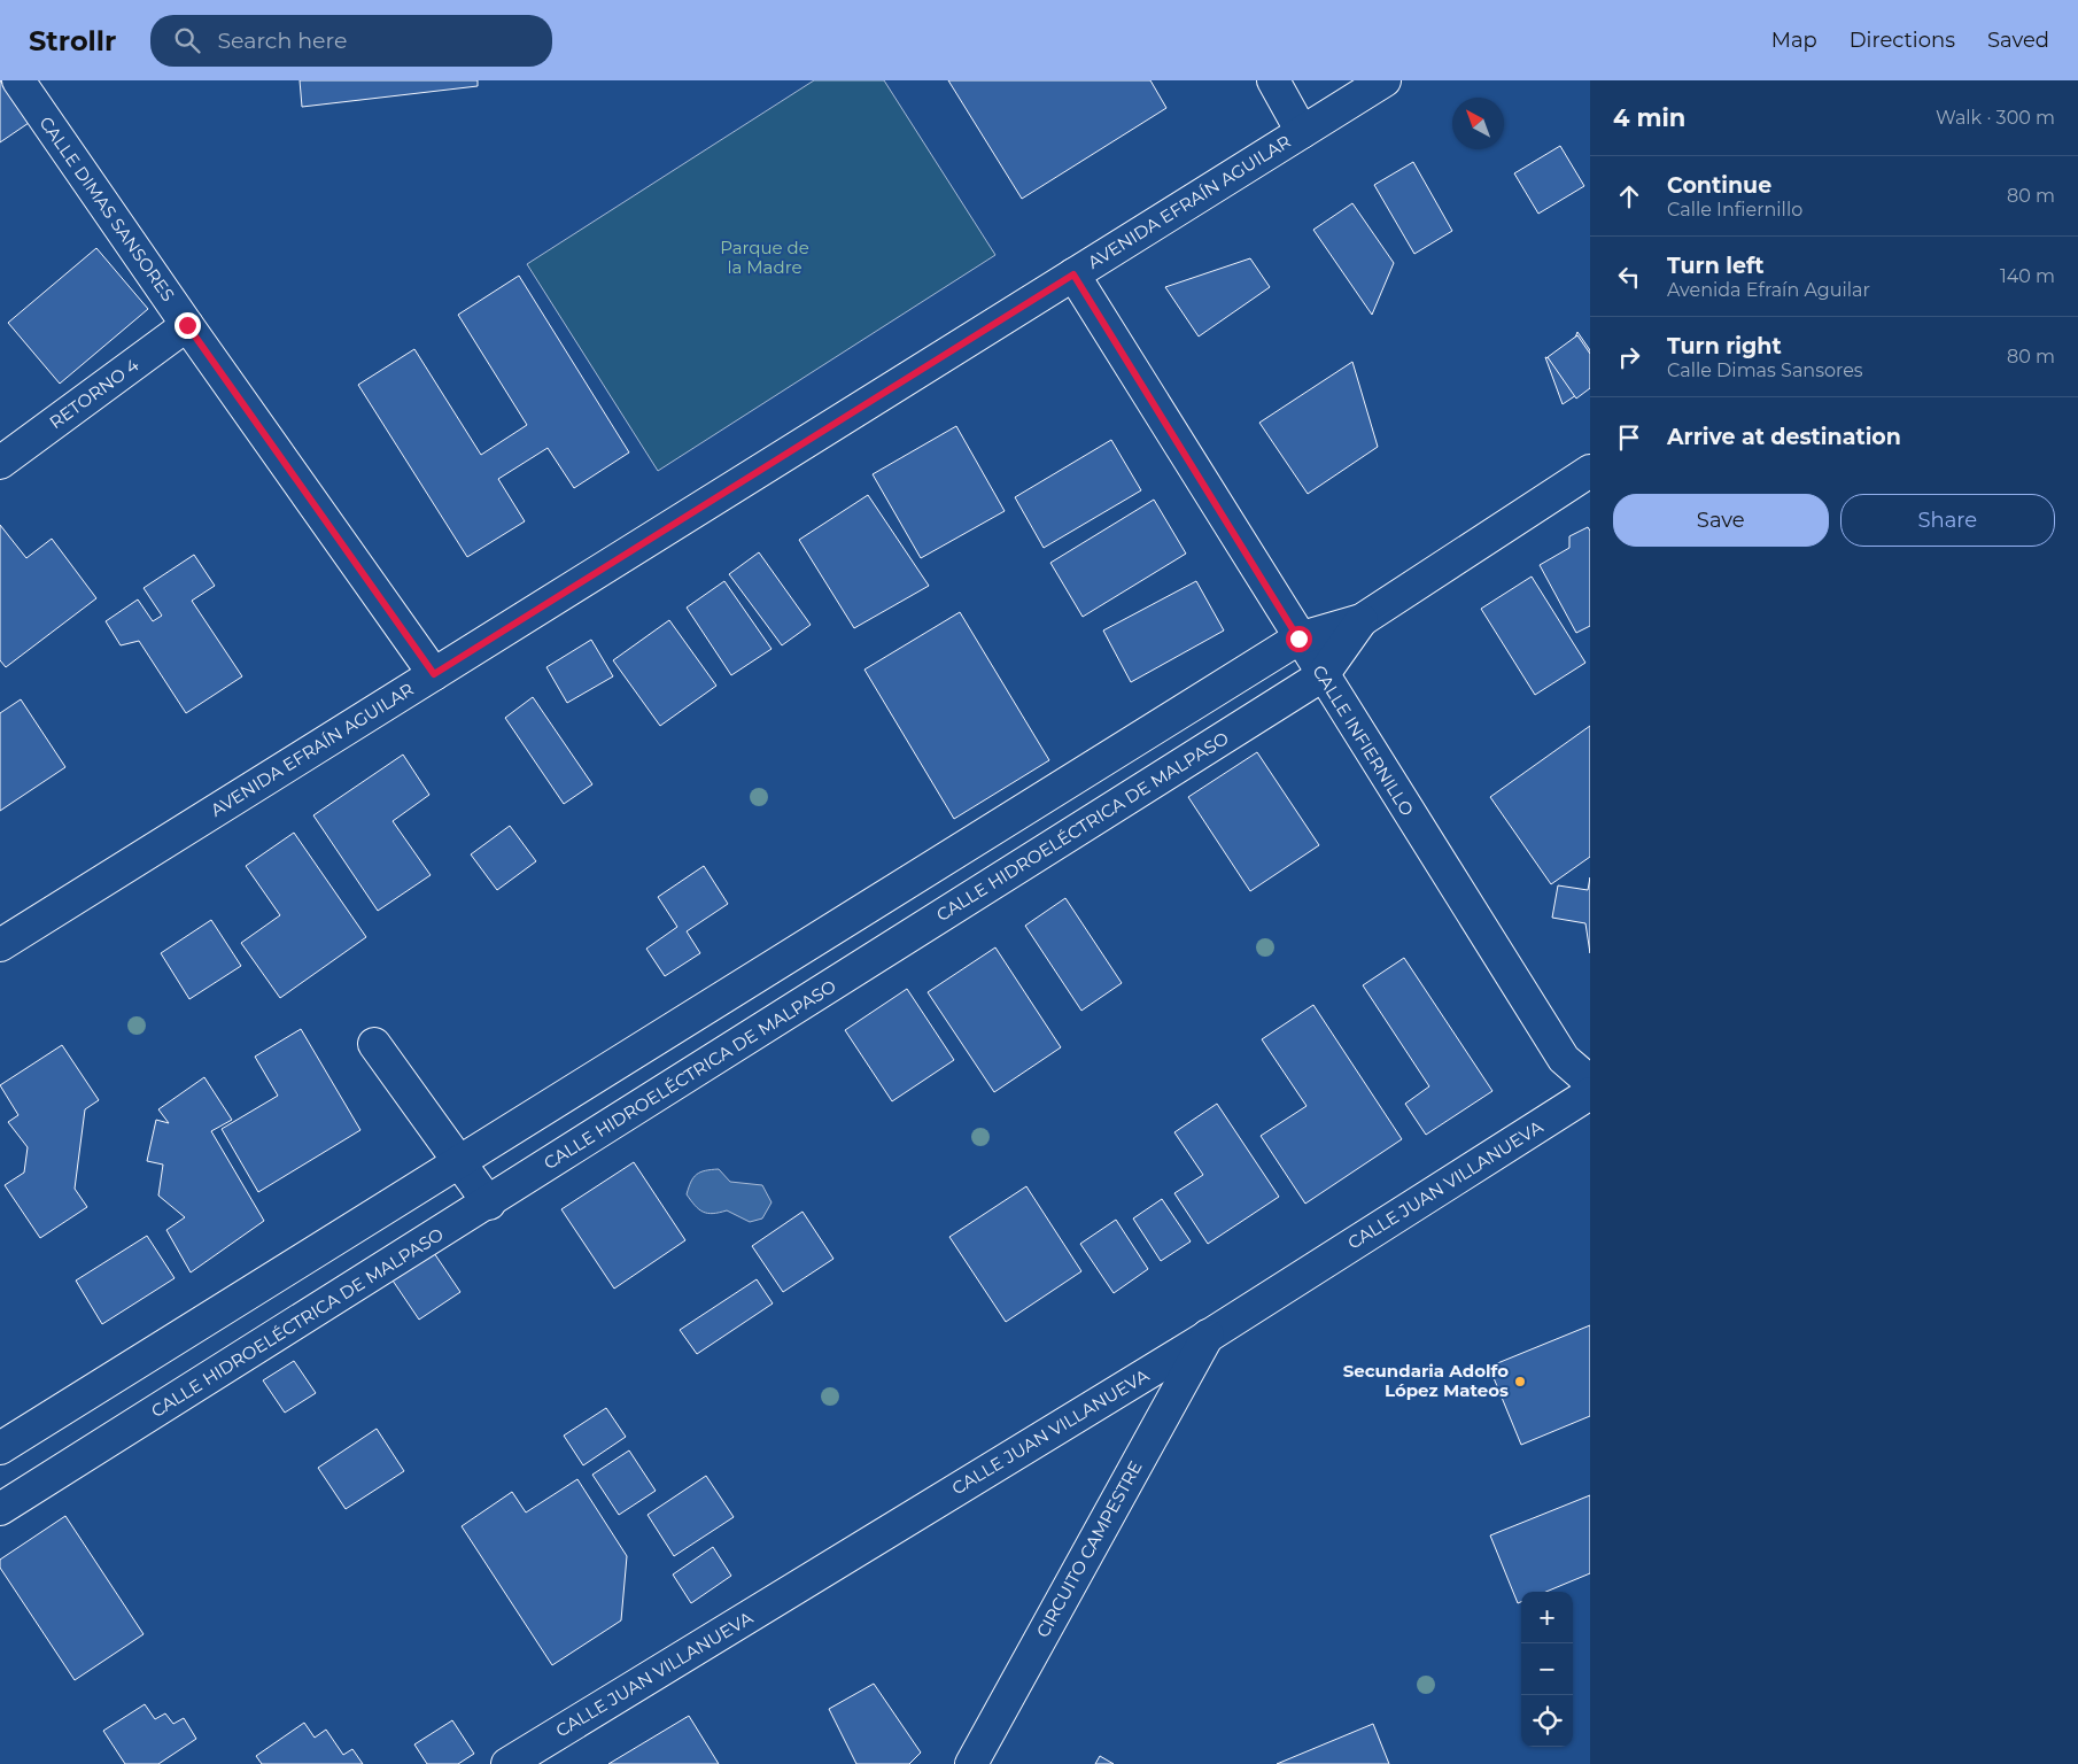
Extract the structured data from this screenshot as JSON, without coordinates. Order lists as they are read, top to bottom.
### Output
{
  "streets": {
    "street": [
      "AVENIDA EFRAÍN AGUILAR",
      "CALLE DIMAS SANSORES",
      "RETORNO 4",
      "CALLE INFIERNILLO",
      "CALLE HIDROELÉCTRICA DE MALPASO",
      "CALLE JUAN VILLANUEVA",
      "CIRCUITO CAMPESTRE"
    ]
  },
  "crossings": [
    ["AVENIDA EFRAÍN AGUILAR", "CALLE DIMAS SANSORES"],
    ["AVENIDA EFRAÍN AGUILAR", "CALLE INFIERNILLO"],
    ["CALLE DIMAS SANSORES", "RETORNO 4"],
    ["CALLE INFIERNILLO", "CALLE HIDROELÉCTRICA DE MALPASO"],
    ["CALLE JUAN VILLANUEVA", "CIRCUITO CAMPESTRE"]
  ],
  "parks": ["Parque de la Madre"],
  "places": ["Secundaria Adolfo López Mateos"],
  "north": "top left",
  "page": {
    "header": "Strollr",
    "search": "Search here",
    "nav": ["Map", "Directions", "Saved"],
    "heading": ["4 min", "Walk · 300 m"],
    "list": [
      ["Continue", "Calle Infiernillo", "80 m"],
      ["Turn left", "Avenida Efraín Aguilar", "140 m"],
      ["Turn right", "Calle Dimas Sansores", "80 m"],
      "Arrive at destination"
    ],
    "buttons": ["Save", "Share"],
    "map_buttons": ["+", "−"]
  }
}
